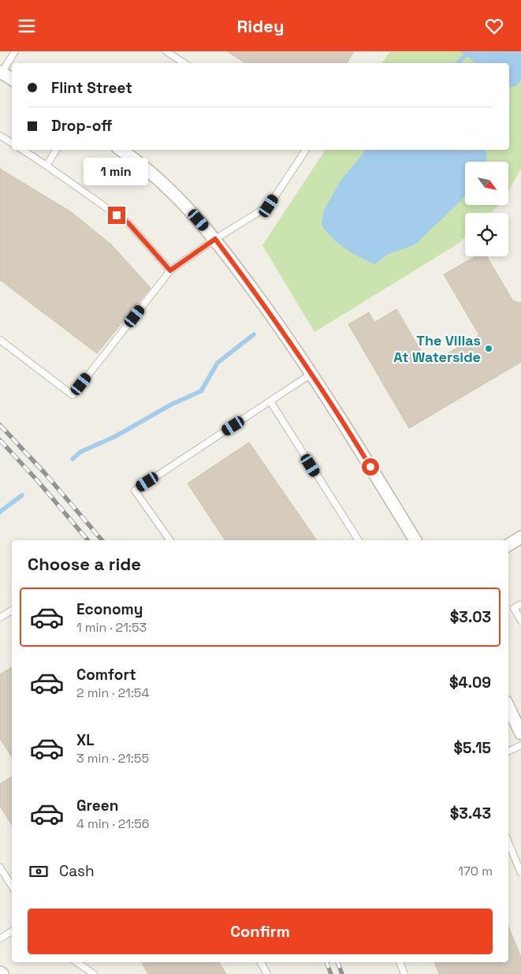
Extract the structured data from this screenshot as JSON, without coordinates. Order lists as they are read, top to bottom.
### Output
{
  "places": ["The Villas At Waterside"],
  "north": "bottom right",
  "page": {
    "header": "Ridey",
    "banner": ["Flint Street", "Drop-off"],
    "bubble": "1 min",
    "heading": "Choose a ride",
    "list": [
      {
        "name": "Economy",
        "note": "1 min · 21:53",
        "value": "$3.03"
      },
      {
        "name": "Comfort",
        "note": "2 min · 21:54",
        "value": "$4.09"
      },
      {
        "name": "XL",
        "note": "3 min · 21:55",
        "value": "$5.15"
      },
      {
        "name": "Green",
        "note": "4 min · 21:56",
        "value": "$3.43"
      }
    ],
    "pay": ["Cash", "170 m"],
    "buttons": "Confirm"
  }
}
